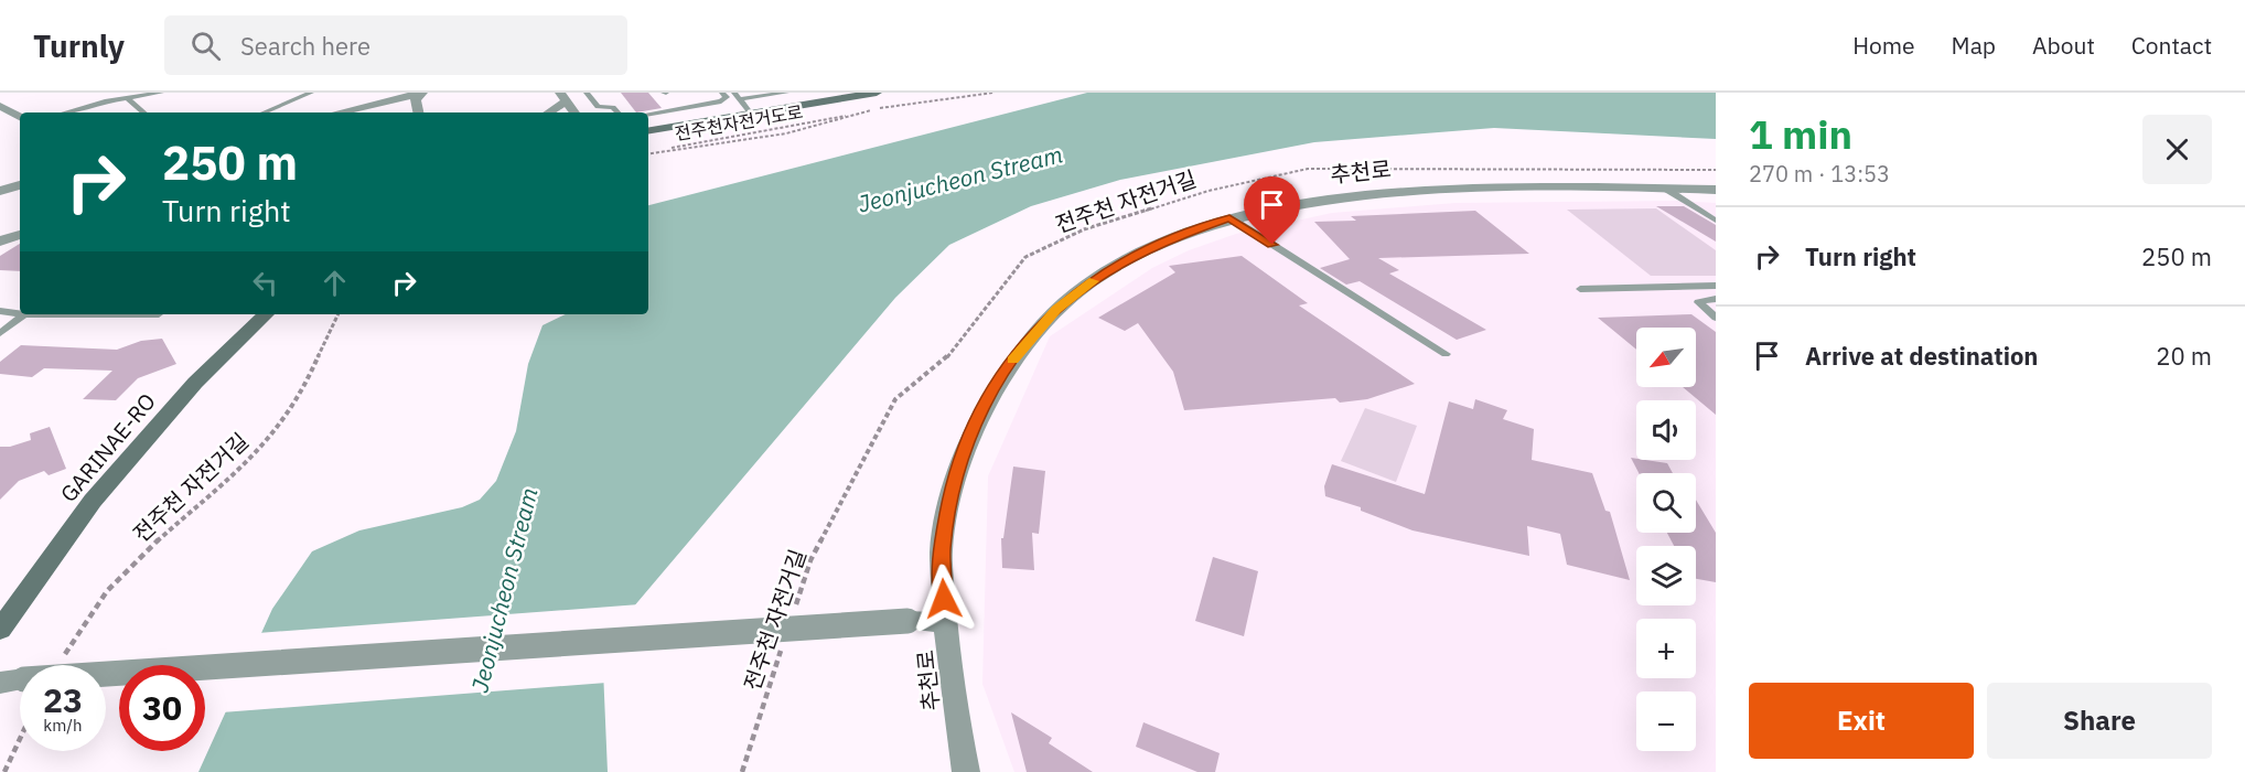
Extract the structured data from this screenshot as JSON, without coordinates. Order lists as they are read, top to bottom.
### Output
{
  "streets": {
    "street": ["추천로", "GARINAE-RO"],
    "path": ["전주천자전거도로", "전주천 자전거길"]
  },
  "water": ["Jeonjucheon Stream"],
  "north": "bottom left",
  "page": {
    "header": "Turnly",
    "search": "Search here",
    "nav": [
      "Home",
      "Map",
      "About",
      "Contact"
    ],
    "heading": ["1 min", "270 m · 13:53"],
    "turn": ["250 m", "Turn right"],
    "list": [
      {
        "name": "Turn right",
        "value": "250 m"
      },
      {
        "name": "Arrive at destination",
        "value": "20 m"
      }
    ],
    "map_buttons": ["+", "−"],
    "speed": "23 km/h",
    "limit": "30",
    "buttons": ["Exit", "Share"]
  }
}
